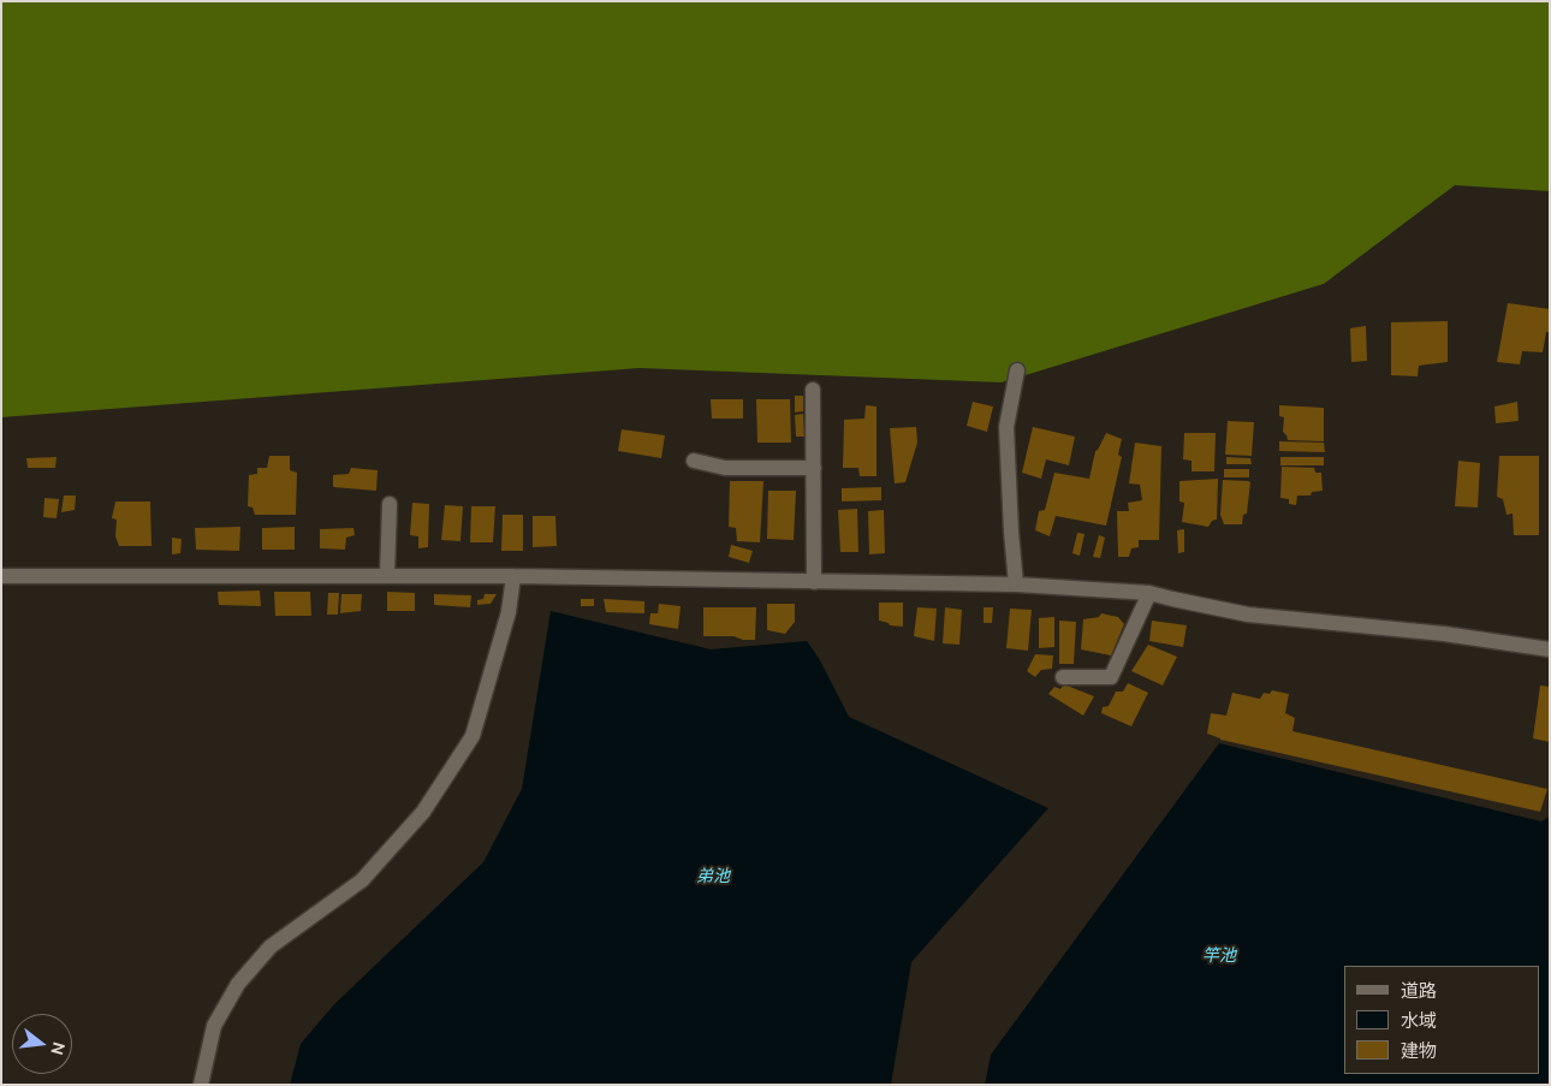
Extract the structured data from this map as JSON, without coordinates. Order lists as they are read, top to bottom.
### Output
{
  "water": ["弟池", "竿池"],
  "legend": ["道路", "水域", "建物"],
  "north": "right"
}
